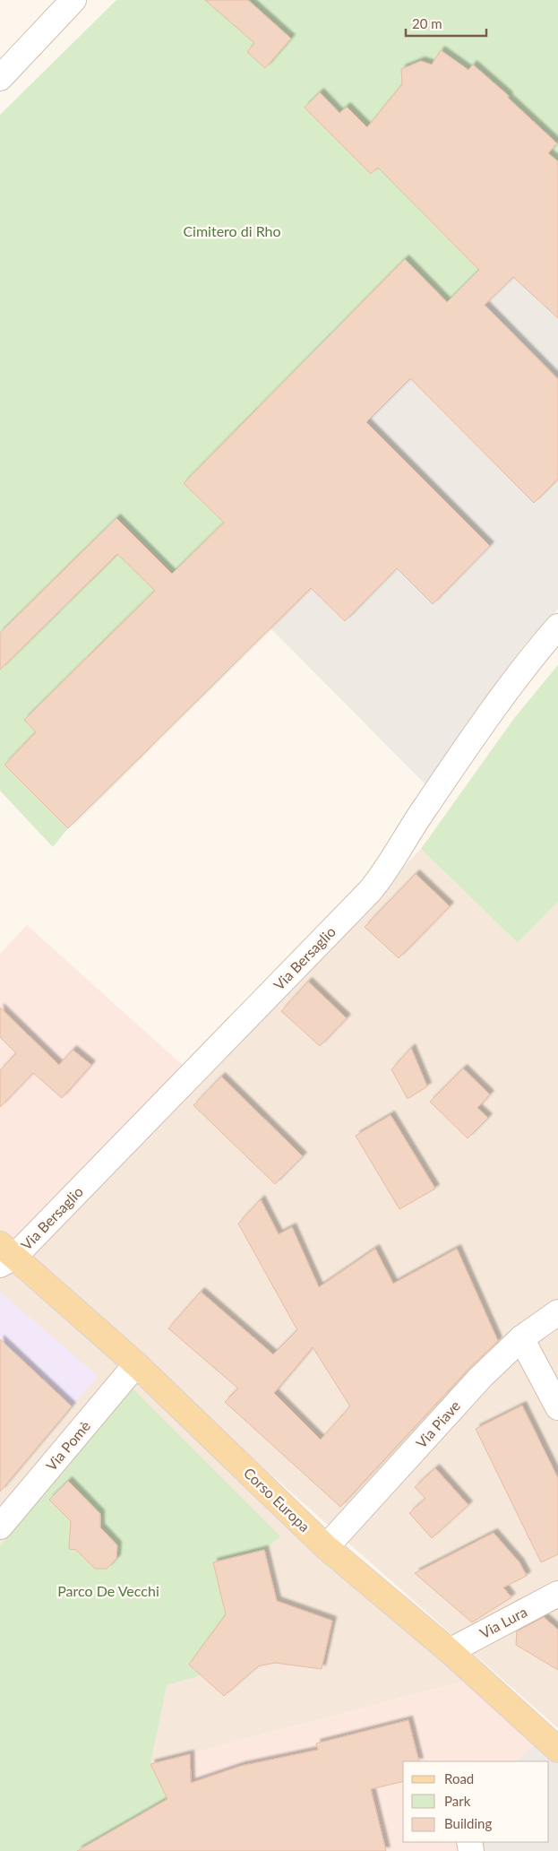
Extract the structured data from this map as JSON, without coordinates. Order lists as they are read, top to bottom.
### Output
{
  "streets": {
    "main road": ["Corso Europa"],
    "street": [
      "Via Bersaglio",
      "Via Piave",
      "Via Pomè",
      "Via Lura"
    ]
  },
  "crossings": [
    ["Via Bersaglio", "Corso Europa"],
    ["Via Piave", "Corso Europa"],
    ["Via Pomè", "Corso Europa"],
    ["Corso Europa", "Via Lura"]
  ],
  "parks": ["Cimitero di Rho", "Parco De Vecchi"],
  "legend": ["Road", "Park", "Building"],
  "scale_bar": "20 m"
}
